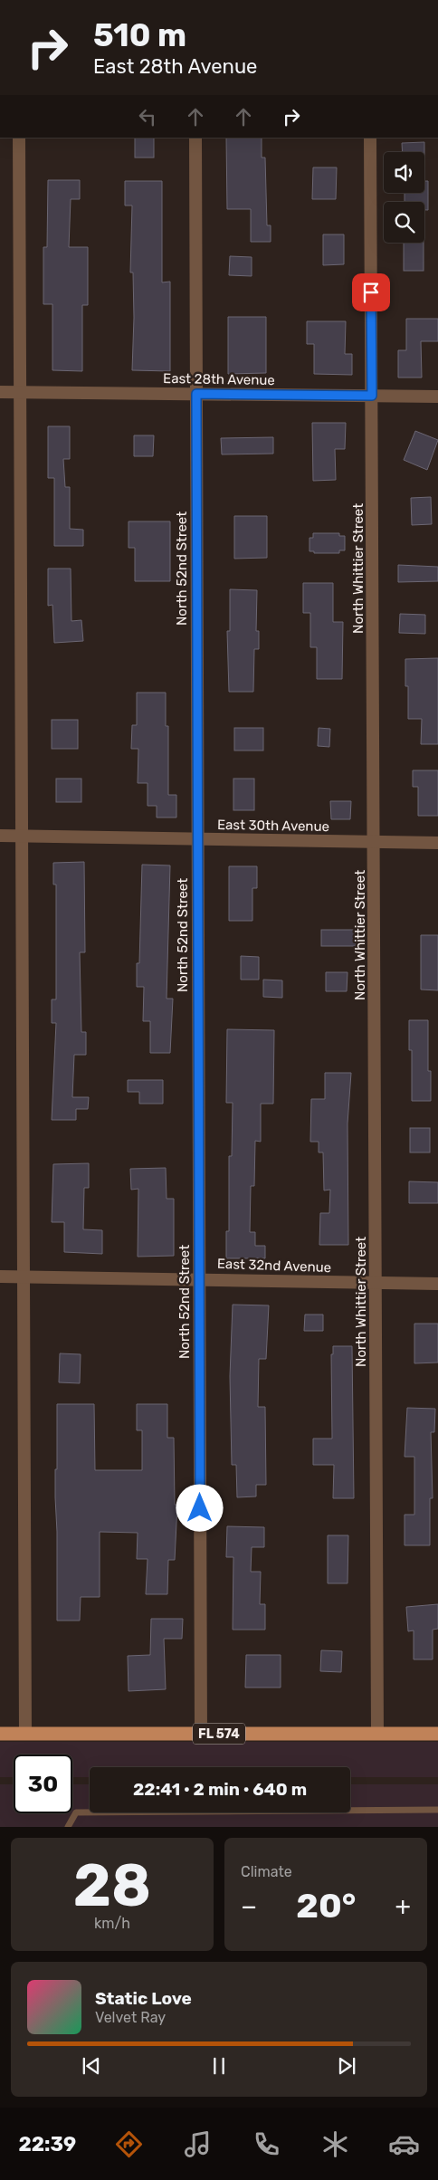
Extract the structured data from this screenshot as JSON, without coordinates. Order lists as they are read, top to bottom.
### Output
{
  "streets": {
    "main road": ["FL 574"],
    "street": [
      "East 28th Avenue",
      "North 52nd Street",
      "North Whittier Street",
      "East 30th Avenue",
      "East 32nd Avenue"
    ]
  },
  "crossings": [
    ["East 28th Avenue", "North 52nd Street"],
    ["East 28th Avenue", "North Whittier Street"],
    ["North 52nd Street", "East 30th Avenue"],
    ["North 52nd Street", "East 32nd Avenue"],
    ["North 52nd Street", "FL 574"],
    ["North Whittier Street", "East 30th Avenue"],
    ["North Whittier Street", "East 32nd Avenue"],
    ["North Whittier Street", "FL 574"]
  ],
  "page": {
    "turn": ["510 m", "East 28th Avenue"],
    "limit": "30",
    "trip": "22:41 · 2 min · 640 m",
    "tile": [
      ["28", "km/h"],
      "Climate"
    ],
    "heat": ["−", "20°", "+"],
    "song": ["Static Love", "Velvet Ray"],
    "tabs": "22:39"
  }
}
